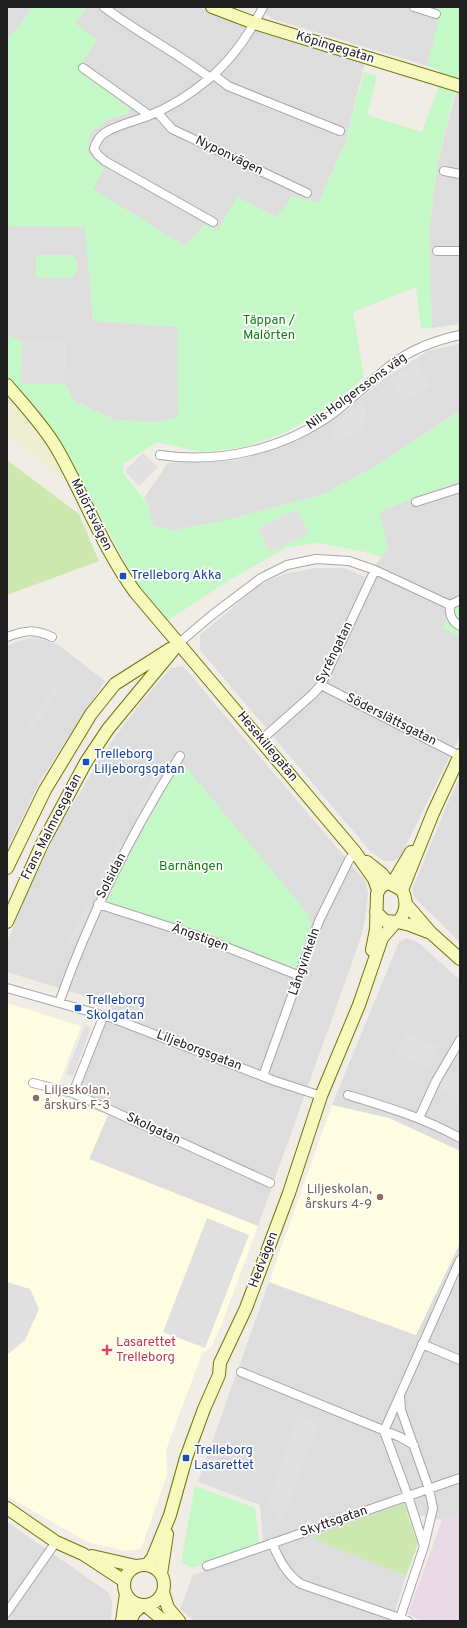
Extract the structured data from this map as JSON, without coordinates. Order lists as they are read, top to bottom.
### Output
{
  "streets": {
    "street": [
      "Köpingegatan",
      "Nyponvägen",
      "Nils Holgerssons väg",
      "Malörtsvägen",
      "Syréngatan",
      "Söderslättsgatan",
      "Hesekillegatan",
      "Frans Malmrosgatan",
      "Solsidan",
      "Ängstigen",
      "Långvinkeln",
      "Liljeborgsgatan",
      "Skolgatan",
      "Hedvägen",
      "Skyttsgatan"
    ]
  },
  "crossings": [
    ["Malörtsvägen", "Hesekillegatan"],
    ["Malörtsvägen", "Frans Malmrosgatan"],
    ["Syréngatan", "Söderslättsgatan"],
    ["Syréngatan", "Hesekillegatan"],
    ["Syréngatan", "Frans Malmrosgatan"],
    ["Hesekillegatan", "Frans Malmrosgatan"],
    ["Hesekillegatan", "Långvinkeln"],
    ["Hesekillegatan", "Hedvägen"],
    ["Solsidan", "Ängstigen"],
    ["Solsidan", "Liljeborgsgatan"],
    ["Ängstigen", "Långvinkeln"],
    ["Långvinkeln", "Liljeborgsgatan"],
    ["Liljeborgsgatan", "Hedvägen"]
  ],
  "parks": ["Täppan / Malörten", "Barnängen"],
  "places": {
    "transit": [
      "Trelleborg Akka",
      "Trelleborg Liljeborgsgatan",
      "Trelleborg Skolgatan",
      "Trelleborg Lasarettet"
    ],
    "other": ["Liljeskolan, årskurs F-3", "Liljeskolan, årskurs 4-9"],
    "health": ["Lasarettet Trelleborg"]
  }
}
